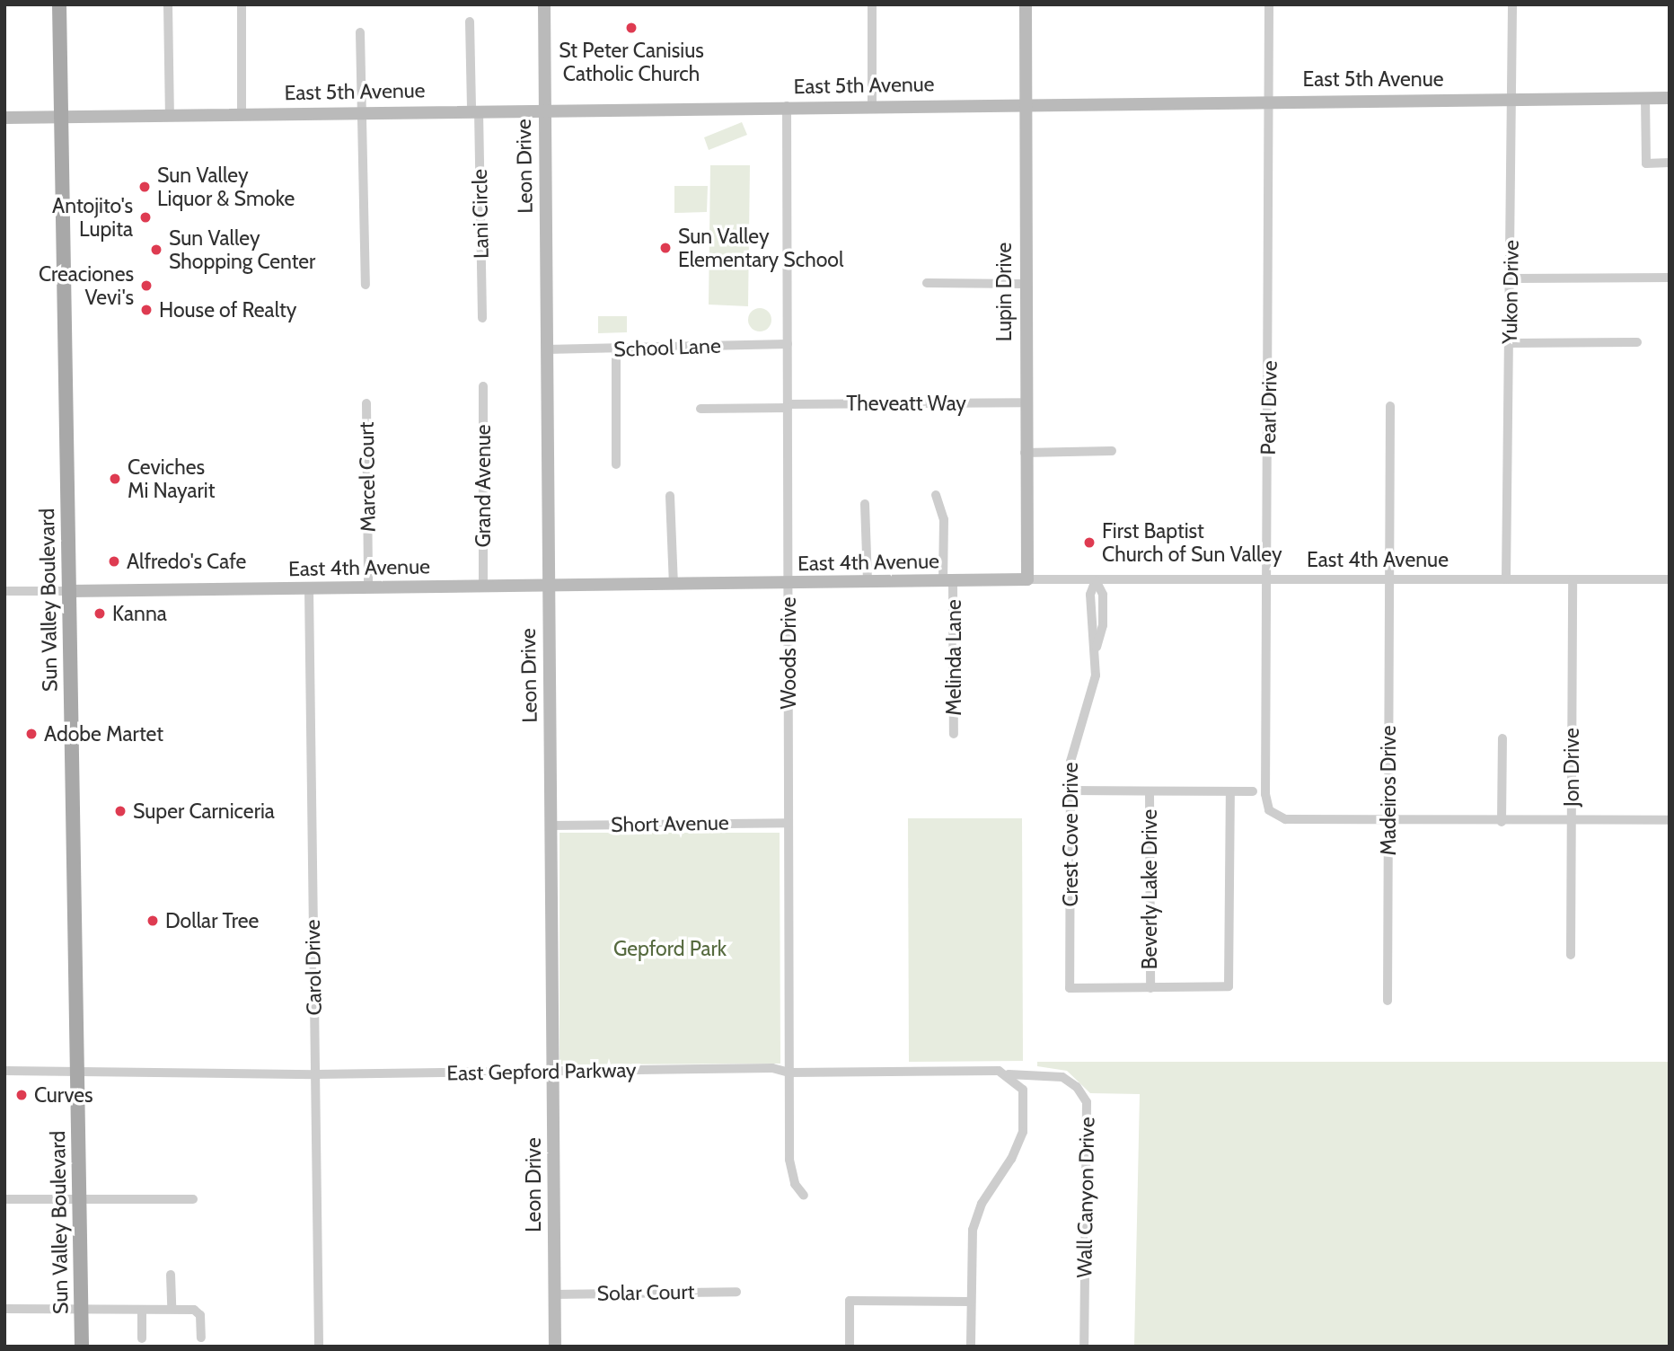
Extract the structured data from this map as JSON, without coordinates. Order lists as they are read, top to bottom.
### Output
{
  "streets": {
    "main road": ["Sun Valley Boulevard"],
    "street": [
      "East 5th Avenue",
      "Leon Drive",
      "Lani Circle",
      "Lupin Drive",
      "Yukon Drive",
      "School Lane",
      "Theveatt Way",
      "Pearl Drive",
      "Marcel Court",
      "Grand Avenue",
      "East 4th Avenue",
      "Woods Drive",
      "Melinda Lane",
      "Jon Drive",
      "Madeiros Drive",
      "Short Avenue",
      "Crest Cove Drive",
      "Beverly Lake Drive",
      "Carol Drive",
      "East Gepford Parkway",
      "Wall Canyon Drive",
      "Solar Court"
    ]
  },
  "crossings": [
    ["East 5th Avenue", "Leon Drive"],
    ["East 5th Avenue", "Lani Circle"],
    ["East 5th Avenue", "Lupin Drive"],
    ["East 5th Avenue", "Yukon Drive"],
    ["East 5th Avenue", "Pearl Drive"],
    ["East 5th Avenue", "Sun Valley Boulevard"],
    ["East 5th Avenue", "Woods Drive"],
    ["Leon Drive", "School Lane"],
    ["Leon Drive", "East 4th Avenue"],
    ["Leon Drive", "Short Avenue"],
    ["Leon Drive", "East Gepford Parkway"],
    ["Leon Drive", "Solar Court"],
    ["Lupin Drive", "Theveatt Way"],
    ["Lupin Drive", "East 4th Avenue"],
    ["Yukon Drive", "East 4th Avenue"],
    ["School Lane", "Woods Drive"],
    ["Theveatt Way", "Woods Drive"],
    ["Pearl Drive", "East 4th Avenue"],
    ["Pearl Drive", "Madeiros Drive"],
    ["Marcel Court", "East 4th Avenue"],
    ["Grand Avenue", "East 4th Avenue"],
    ["East 4th Avenue", "Sun Valley Boulevard"],
    ["East 4th Avenue", "Woods Drive"],
    ["East 4th Avenue", "Melinda Lane"],
    ["East 4th Avenue", "Jon Drive"],
    ["East 4th Avenue", "Madeiros Drive"],
    ["East 4th Avenue", "Crest Cove Drive"],
    ["East 4th Avenue", "Carol Drive"],
    ["Sun Valley Boulevard", "East Gepford Parkway"],
    ["Woods Drive", "Short Avenue"],
    ["Woods Drive", "East Gepford Parkway"],
    ["Crest Cove Drive", "Beverly Lake Drive"],
    ["Carol Drive", "East Gepford Parkway"],
    ["East Gepford Parkway", "Wall Canyon Drive"]
  ],
  "parks": ["Gepford Park"],
  "places": [
    "St Peter Canisius Catholic Church",
    "Sun Valley Liquor & Smoke",
    "Antojito's Lupita",
    "Sun Valley Elementary School",
    "Sun Valley Shopping Center",
    "Creaciones Vevi's",
    "House of Realty",
    "Ceviches Mi Nayarit",
    "First Baptist Church of Sun Valley",
    "Alfredo's Cafe",
    "Kanna",
    "Adobe Martet",
    "Super Carniceria",
    "Dollar Tree",
    "Curves"
  ]
}
